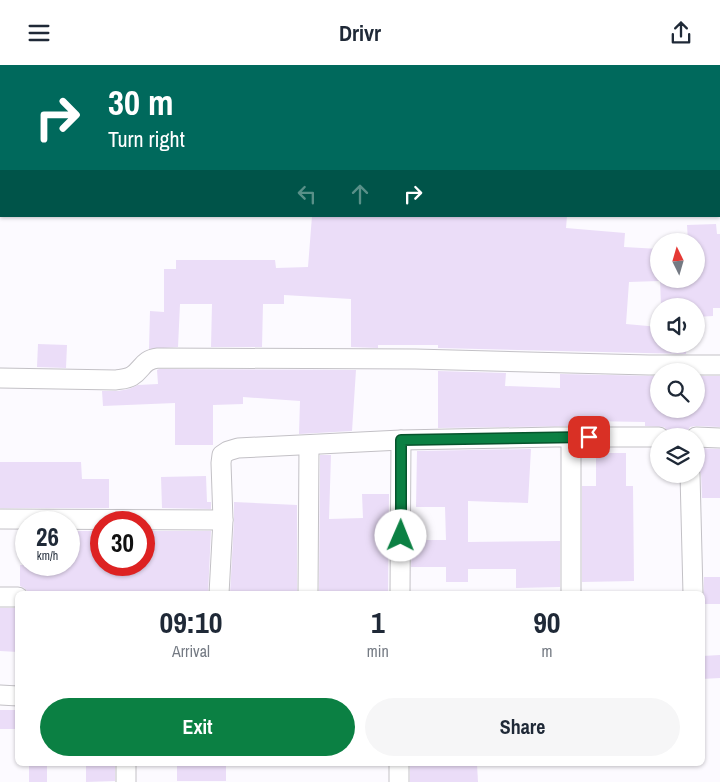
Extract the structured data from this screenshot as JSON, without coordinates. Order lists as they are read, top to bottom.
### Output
{
  "north": "top",
  "page": {
    "header": "Drivr",
    "turn": ["30 m", "Turn right"],
    "speed": "26 km/h",
    "limit": "30",
    "eta": [
      "09:10",
      "Arrival",
      "1",
      "min",
      "90",
      "m"
    ],
    "buttons": ["Exit", "Share"]
  }
}
